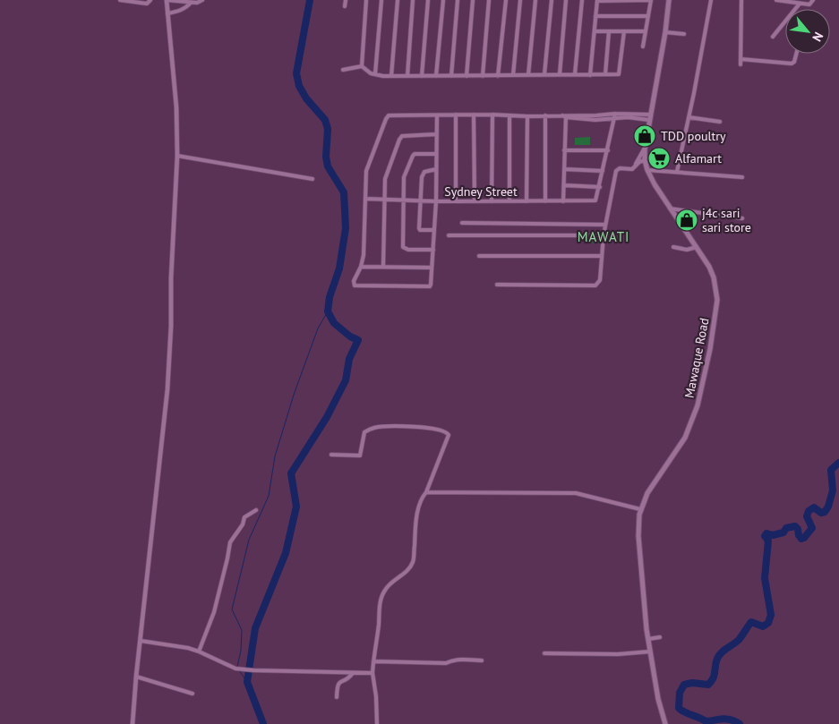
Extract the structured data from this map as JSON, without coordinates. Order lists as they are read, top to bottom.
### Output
{
  "streets": {
    "main road": ["Mawaque Road"],
    "street": ["Sydney Street"]
  },
  "districts": ["MAWATI"],
  "places": {
    "shop": ["TDD poultry", "j4c sari sari store"],
    "supermarket": ["Alfamart"]
  },
  "north": "bottom right"
}
